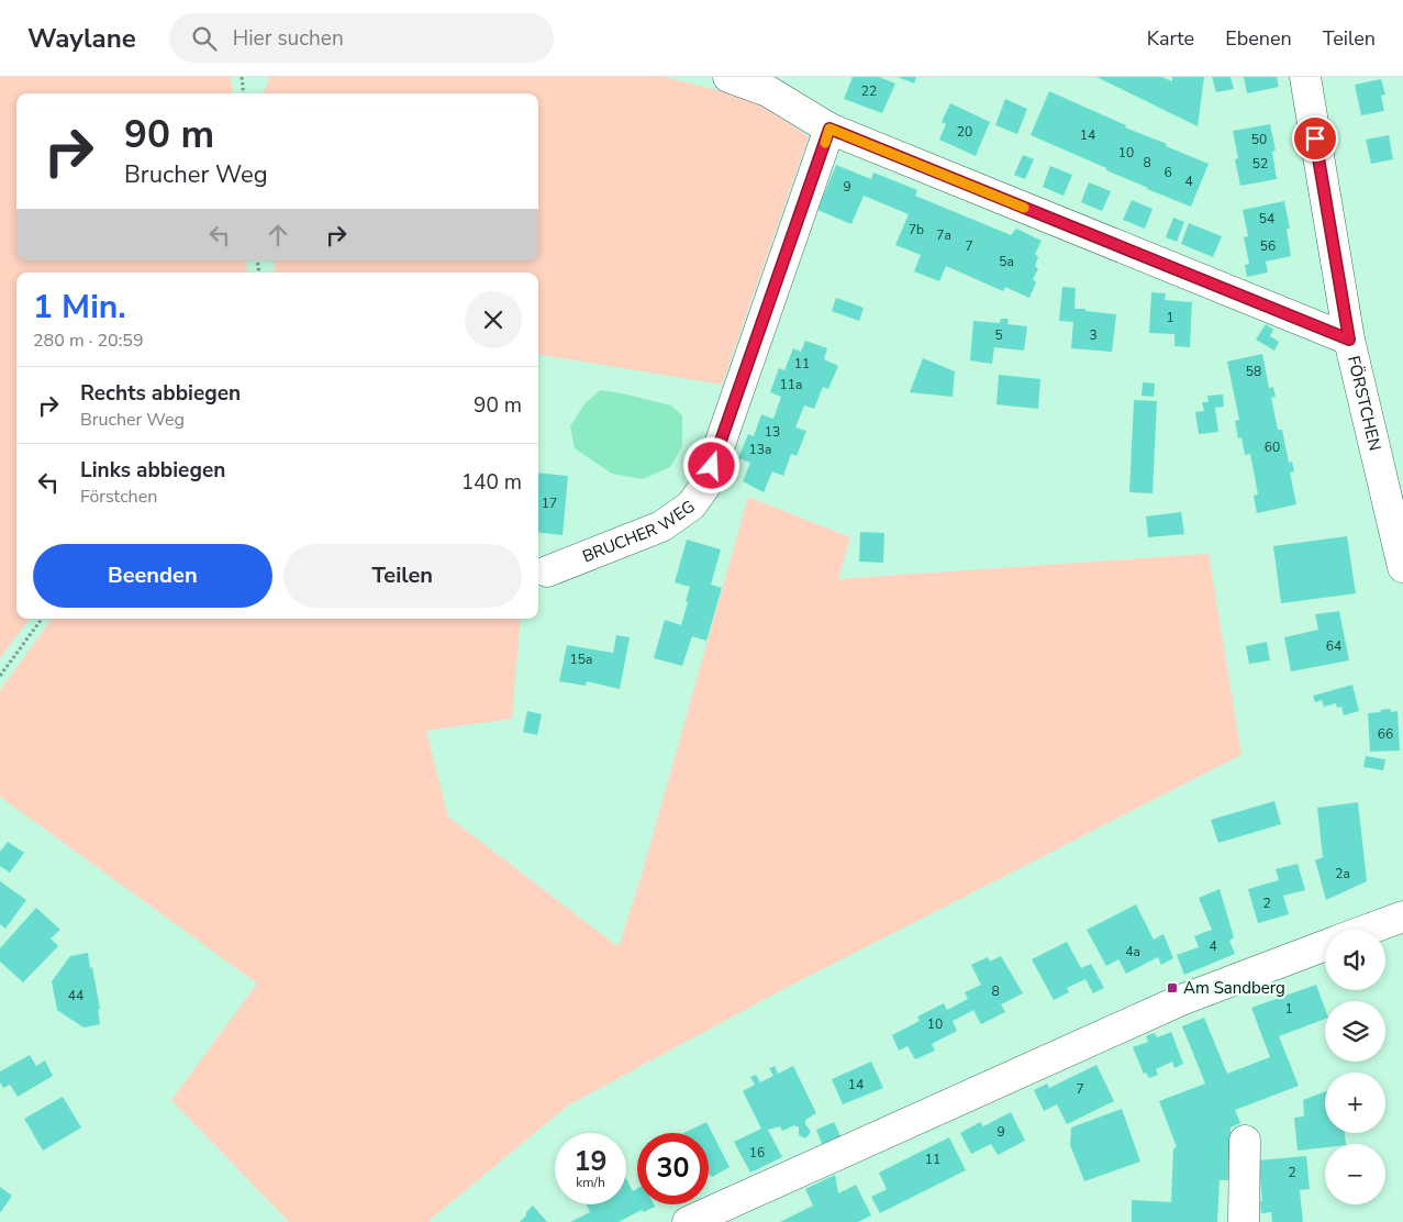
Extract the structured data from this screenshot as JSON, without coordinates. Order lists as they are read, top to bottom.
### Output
{
  "streets": {
    "street": ["FÖRSTCHEN", "BRUCHER WEG"]
  },
  "places": {
    "transit": ["Am Sandberg"]
  },
  "house_numbers": [
    "22",
    "20",
    "14",
    "50",
    "10",
    "8",
    "52",
    "6",
    "4",
    "9",
    "54",
    "7b",
    "7a",
    "7",
    "56",
    "5a",
    "1",
    "5",
    "3",
    "11",
    "58",
    "11a",
    "13",
    "60",
    "13a",
    "17",
    "64",
    "15a",
    "66",
    "2a",
    "2",
    "4",
    "4a",
    "8",
    "44",
    "1",
    "10",
    "14",
    "7",
    "9",
    "16",
    "11",
    "2"
  ],
  "page": {
    "header": "Waylane",
    "search": "Hier suchen",
    "nav": ["Karte", "Ebenen", "Teilen"],
    "turn": ["90 m", "Brucher Weg"],
    "heading": ["1 Min.", "280 m · 20:59"],
    "list": [
      {
        "name": "Rechts abbiegen",
        "note": "Brucher Weg",
        "value": "90 m"
      },
      {
        "name": "Links abbiegen",
        "note": "Förstchen",
        "value": "140 m"
      }
    ],
    "buttons": ["Beenden", "Teilen"],
    "map_buttons": ["+", "−"],
    "speed": "19 km/h",
    "limit": "30"
  }
}
